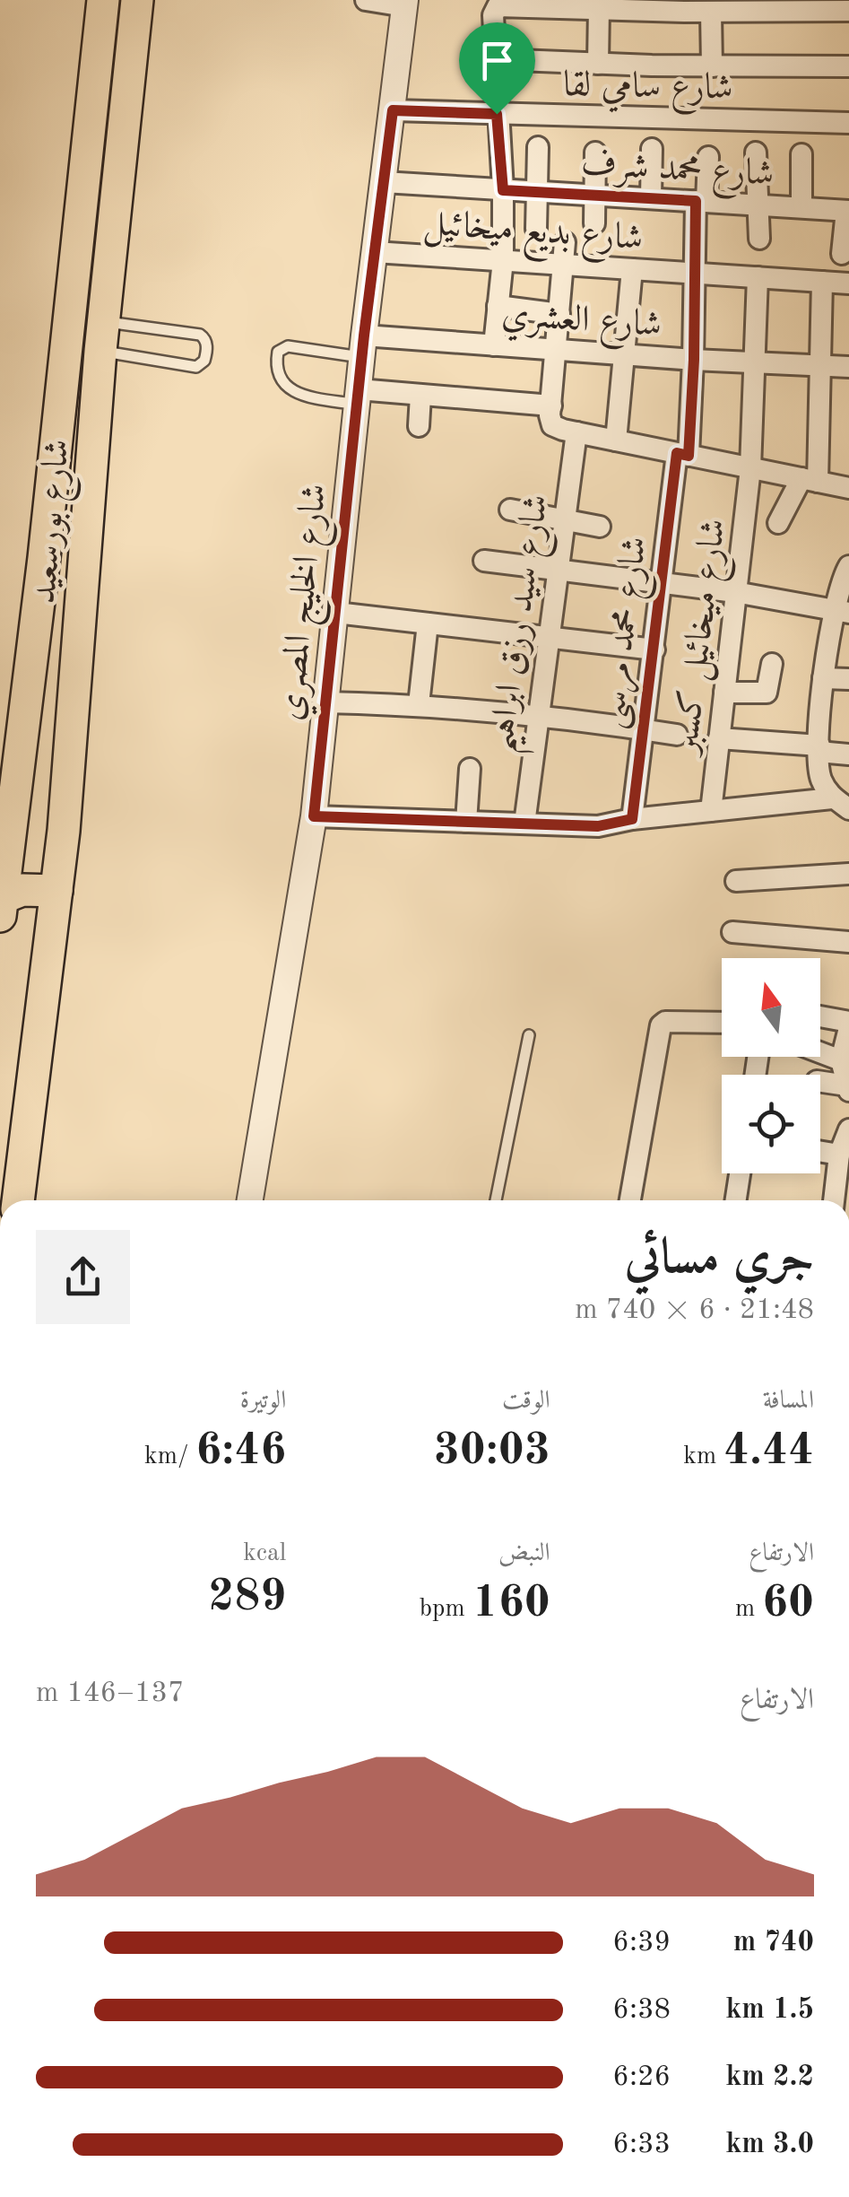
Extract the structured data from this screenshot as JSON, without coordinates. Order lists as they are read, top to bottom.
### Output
{
  "streets": {
    "main road": ["شارع بورسعيد"],
    "street": [
      "شارع سامي لقا",
      "شارع محمد شرف",
      "شارع بديع ميخائيل",
      "شارع العشري",
      "شارع الخليج المصري",
      "شارع سيد رزق ابراهيم",
      "شارع محمد مرسى",
      "شارع ميخائيل كسبر"
    ]
  },
  "crossings": [
    ["شارع سامي لقا", "شارع الخليج المصري"],
    ["شارع محمد شرف", "شارع الخليج المصري"],
    ["شارع محمد شرف", "شارع محمد مرسى"],
    ["شارع بديع ميخائيل", "شارع الخليج المصري"],
    ["شارع بديع ميخائيل", "شارع محمد مرسى"],
    ["شارع بديع ميخائيل", "شارع ميخائيل كسبر"],
    ["شارع العشري", "شارع الخليج المصري"],
    ["شارع العشري", "شارع محمد مرسى"],
    ["شارع العشري", "شارع ميخائيل كسبر"]
  ],
  "north": "top",
  "page": {
    "heading": ["جري مسائي", "21:48 · 6 × 740 m"],
    "stats": [
      ["المسافة", "4.44 km"],
      ["الوقت", "30:03"],
      ["الوتيرة", "6:46 /km"],
      ["الارتفاع", "60 m"],
      ["النبض", "160 bpm"],
      ["kcal", "289"]
    ],
    "chart": ["الارتفاع", "137–146 m"],
    "list": [
      {
        "name": "740 m",
        "note": "6:39"
      },
      {
        "name": "1.5 km",
        "note": "6:38"
      },
      {
        "name": "2.2 km",
        "note": "6:26"
      },
      {
        "name": "3.0 km",
        "note": "6:33"
      }
    ]
  }
}
